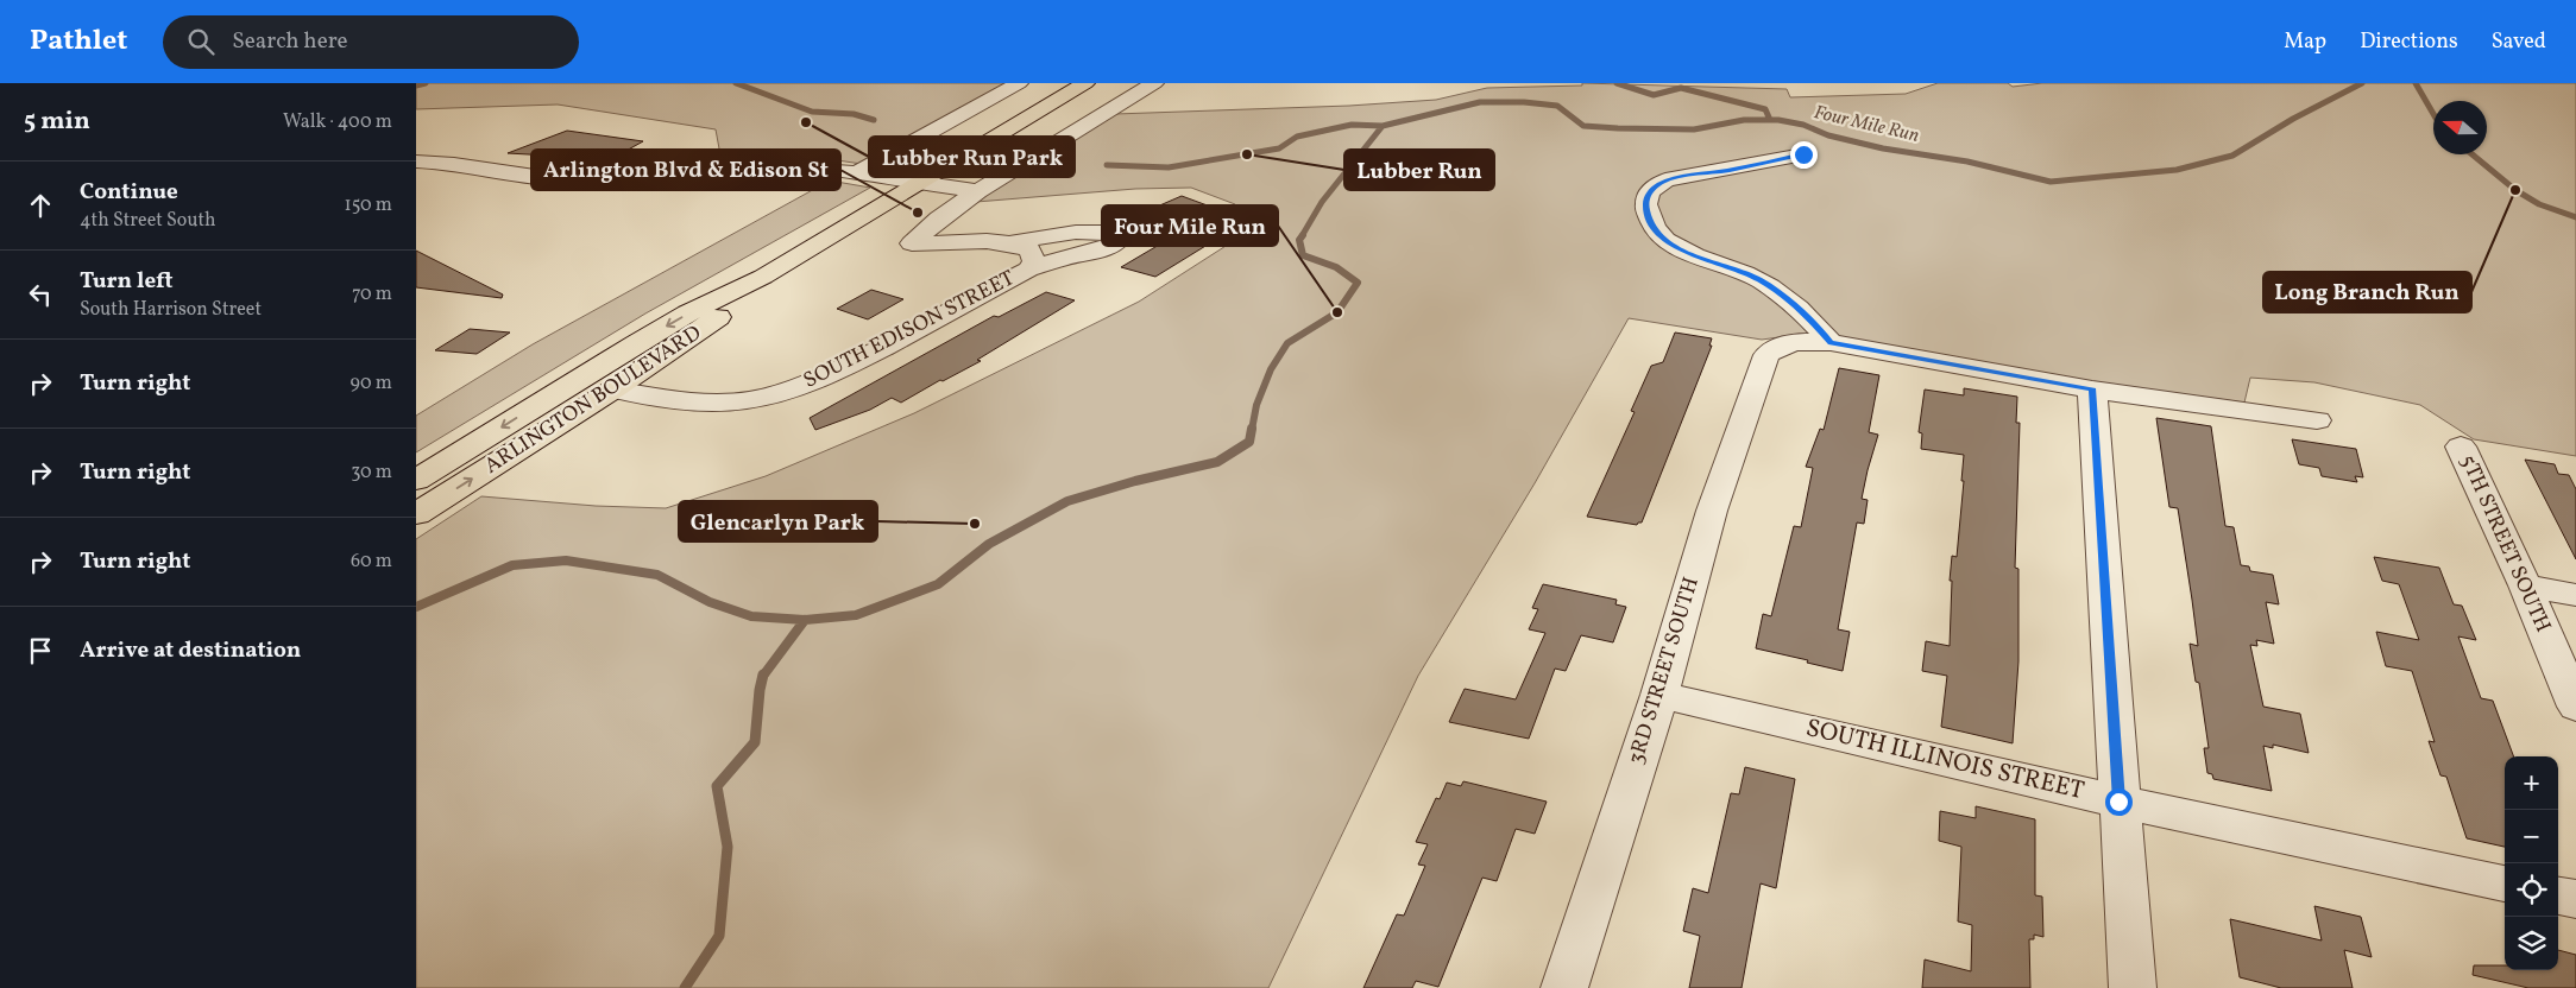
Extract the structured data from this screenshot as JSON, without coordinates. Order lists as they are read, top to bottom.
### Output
{
  "streets": {
    "highway": ["ARLINGTON BOULEVARD"],
    "street": [
      "SOUTH EDISON STREET",
      "5TH STREET SOUTH",
      "3RD STREET SOUTH",
      "SOUTH ILLINOIS STREET"
    ]
  },
  "crossings": [
    ["SOUTH EDISON STREET", "ARLINGTON BOULEVARD"],
    ["3RD STREET SOUTH", "SOUTH ILLINOIS STREET"]
  ],
  "water": ["Four Mile Run"],
  "places": [
    "Lubber Run Park",
    "Lubber Run",
    "Long Branch Run",
    "Arlington Blvd & Edison St",
    "Four Mile Run",
    "Glencarlyn Park"
  ],
  "north": "left",
  "page": {
    "header": "Pathlet",
    "search": "Search here",
    "nav": ["Map", "Directions", "Saved"],
    "heading": ["5 min", "Walk · 400 m"],
    "list": [
      ["Continue", "4th Street South", "150 m"],
      ["Turn left", "South Harrison Street", "70 m"],
      ["Turn right", "90 m"],
      ["Turn right", "30 m"],
      ["Turn right", "60 m"],
      "Arrive at destination"
    ],
    "map_buttons": ["+", "−"]
  }
}
